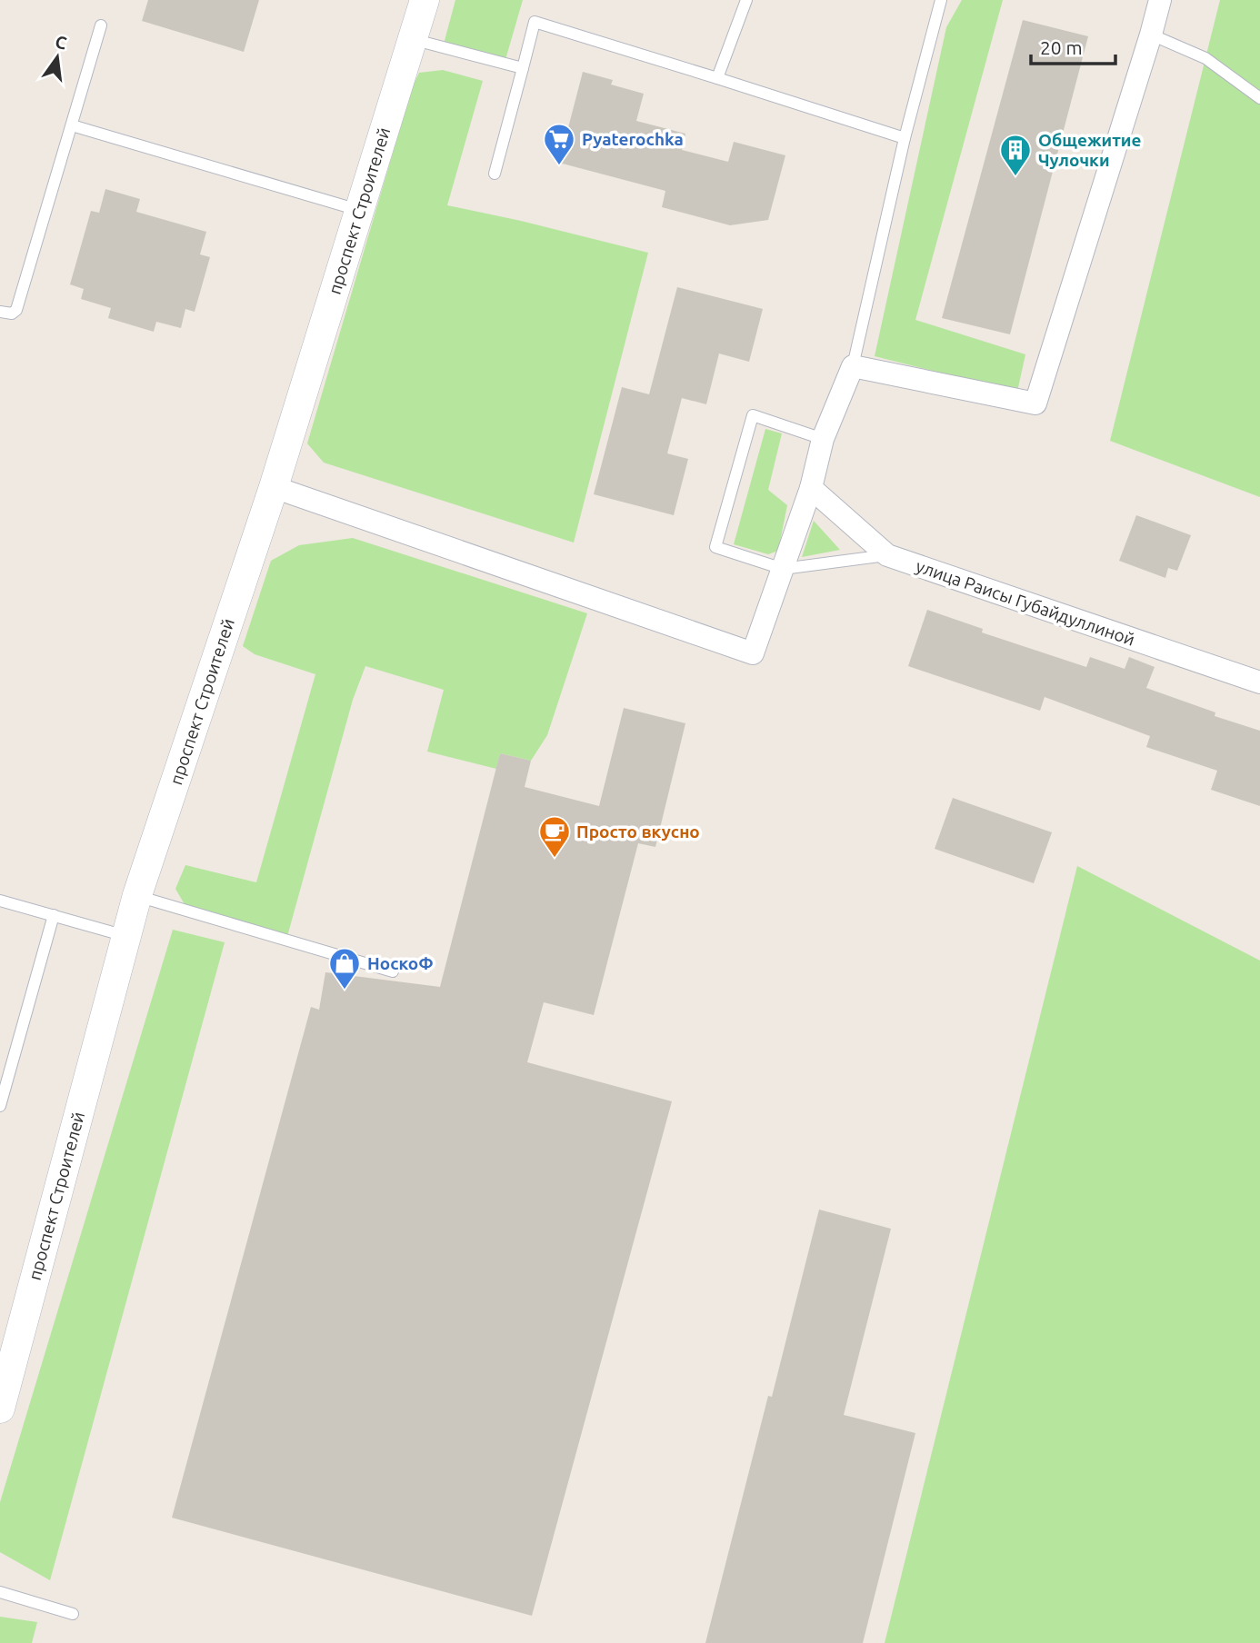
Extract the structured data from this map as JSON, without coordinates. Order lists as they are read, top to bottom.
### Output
{
  "streets": {
    "street": ["проспект Строителей", "улица Раисы Губайдуллиной"]
  },
  "places": {
    "supermarket": ["Pyaterochka"],
    "building": ["Общежитие Чулочки"],
    "cafe": ["Просто вкусно"],
    "shop": ["НоскоФ"]
  },
  "scale_bar": "20 m",
  "north": "top"
}
